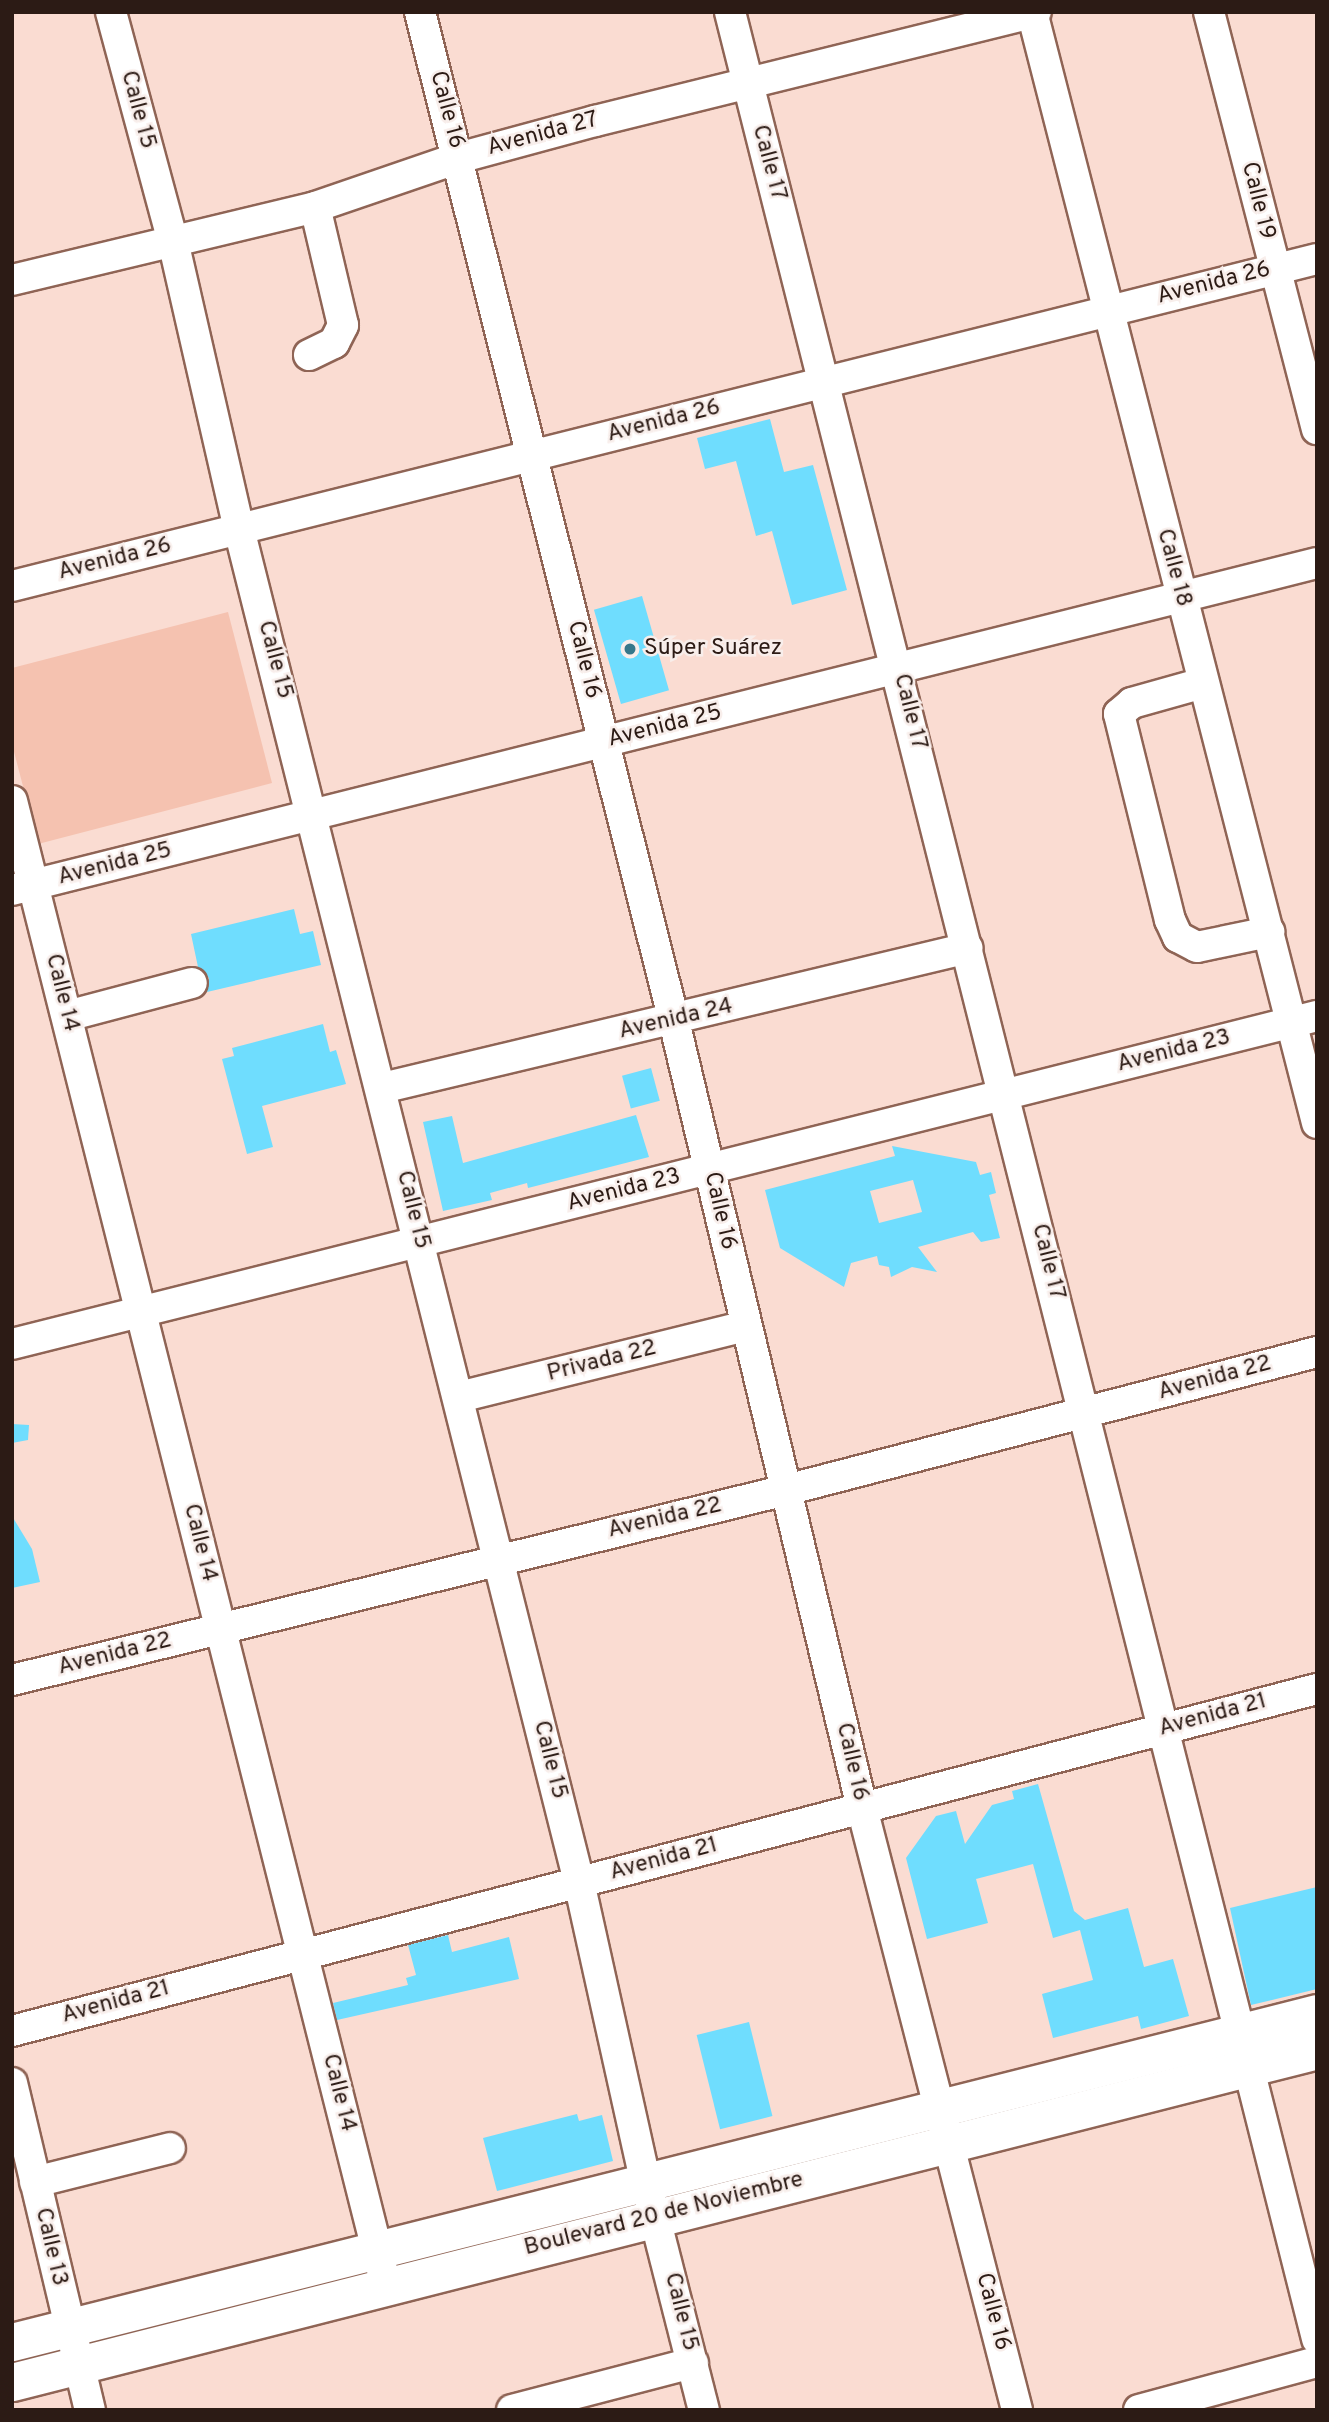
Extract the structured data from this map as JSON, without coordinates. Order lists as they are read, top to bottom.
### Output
{
  "streets": {
    "main road": ["Boulevard 20 de Noviembre"],
    "street": [
      "Calle 15",
      "Calle 16",
      "Avenida 27",
      "Calle 17",
      "Calle 19",
      "Avenida 26",
      "Calle 18",
      "Avenida 25",
      "Calle 14",
      "Avenida 24",
      "Avenida 23",
      "Privada 22",
      "Avenida 22",
      "Avenida 21",
      "Calle 13"
    ]
  },
  "crossings": [
    ["Calle 15", "Avenida 27"],
    ["Calle 15", "Avenida 26"],
    ["Calle 15", "Avenida 25"],
    ["Calle 15", "Avenida 24"],
    ["Calle 15", "Avenida 23"],
    ["Calle 15", "Privada 22"],
    ["Calle 15", "Avenida 22"],
    ["Calle 15", "Avenida 21"],
    ["Calle 15", "Boulevard 20 de Noviembre"],
    ["Calle 16", "Avenida 27"],
    ["Calle 16", "Avenida 26"],
    ["Calle 16", "Avenida 25"],
    ["Calle 16", "Avenida 24"],
    ["Calle 16", "Avenida 23"],
    ["Calle 16", "Privada 22"],
    ["Calle 16", "Avenida 22"],
    ["Calle 16", "Avenida 21"],
    ["Calle 16", "Boulevard 20 de Noviembre"],
    ["Avenida 27", "Calle 17"],
    ["Avenida 27", "Calle 18"],
    ["Calle 17", "Avenida 26"],
    ["Calle 17", "Avenida 25"],
    ["Calle 17", "Avenida 24"],
    ["Calle 17", "Avenida 23"],
    ["Calle 17", "Avenida 22"],
    ["Calle 17", "Avenida 21"],
    ["Calle 17", "Boulevard 20 de Noviembre"],
    ["Calle 19", "Avenida 26"],
    ["Avenida 26", "Calle 18"],
    ["Calle 18", "Avenida 25"],
    ["Calle 18", "Avenida 23"],
    ["Avenida 25", "Calle 14"],
    ["Calle 14", "Avenida 23"],
    ["Calle 14", "Avenida 22"],
    ["Calle 14", "Avenida 21"],
    ["Calle 14", "Boulevard 20 de Noviembre"],
    ["Boulevard 20 de Noviembre", "Calle 13"]
  ],
  "places": ["Súper Suárez"]
}
